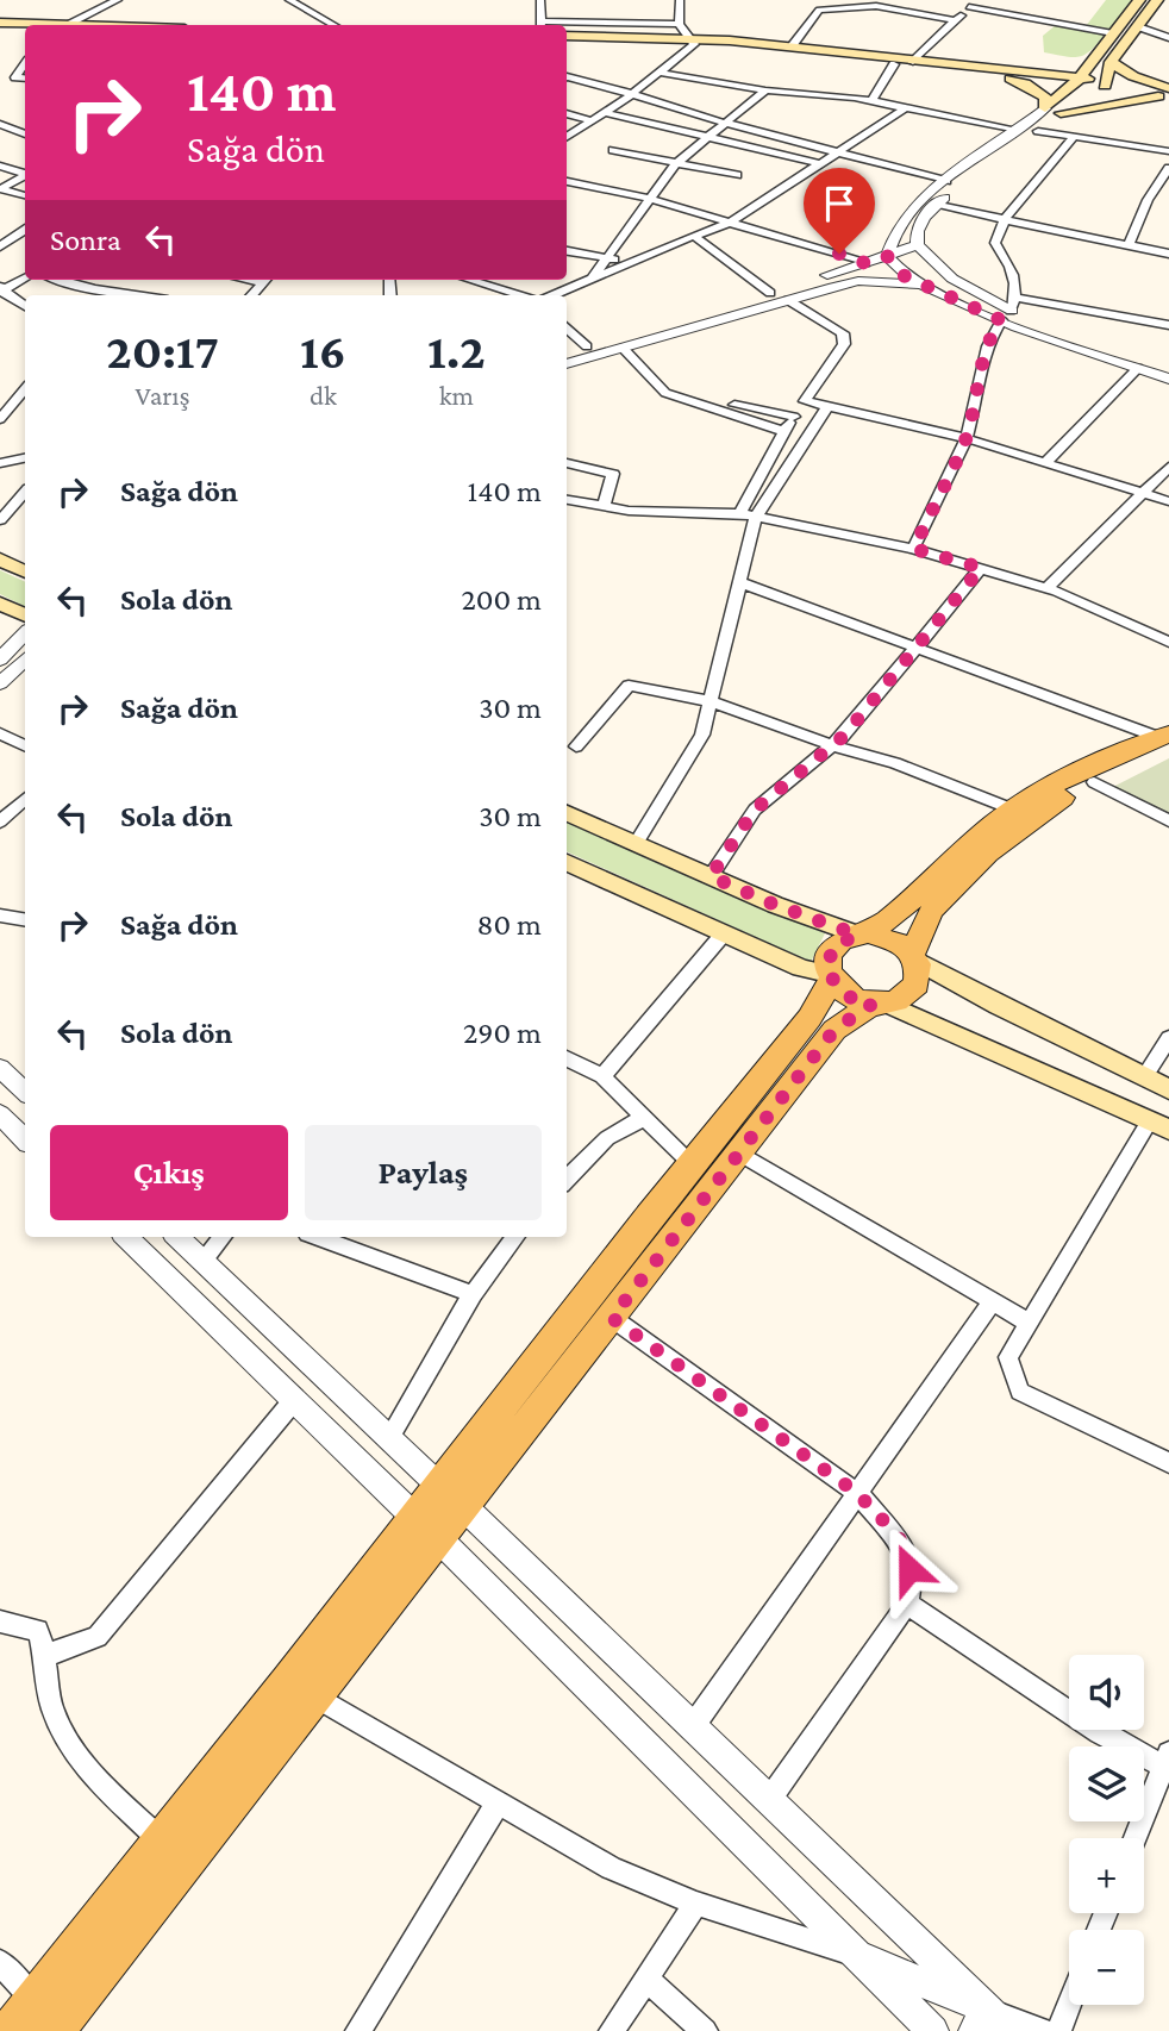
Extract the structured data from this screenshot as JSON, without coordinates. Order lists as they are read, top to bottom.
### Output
{
  "page": {
    "turn": ["140 m", "Sağa dön"],
    "then": "Sonra",
    "eta": [
      "20:17",
      "Varış",
      "16",
      "dk",
      "1.2",
      "km"
    ],
    "list": [
      {
        "name": "Sağa dön",
        "value": "140 m"
      },
      {
        "name": "Sola dön",
        "value": "200 m"
      },
      {
        "name": "Sağa dön",
        "value": "30 m"
      },
      {
        "name": "Sola dön",
        "value": "30 m"
      },
      {
        "name": "Sağa dön",
        "value": "80 m"
      },
      {
        "name": "Sola dön",
        "value": "290 m"
      }
    ],
    "buttons": ["Çıkış", "Paylaş"],
    "map_buttons": ["+", "−"]
  }
}
